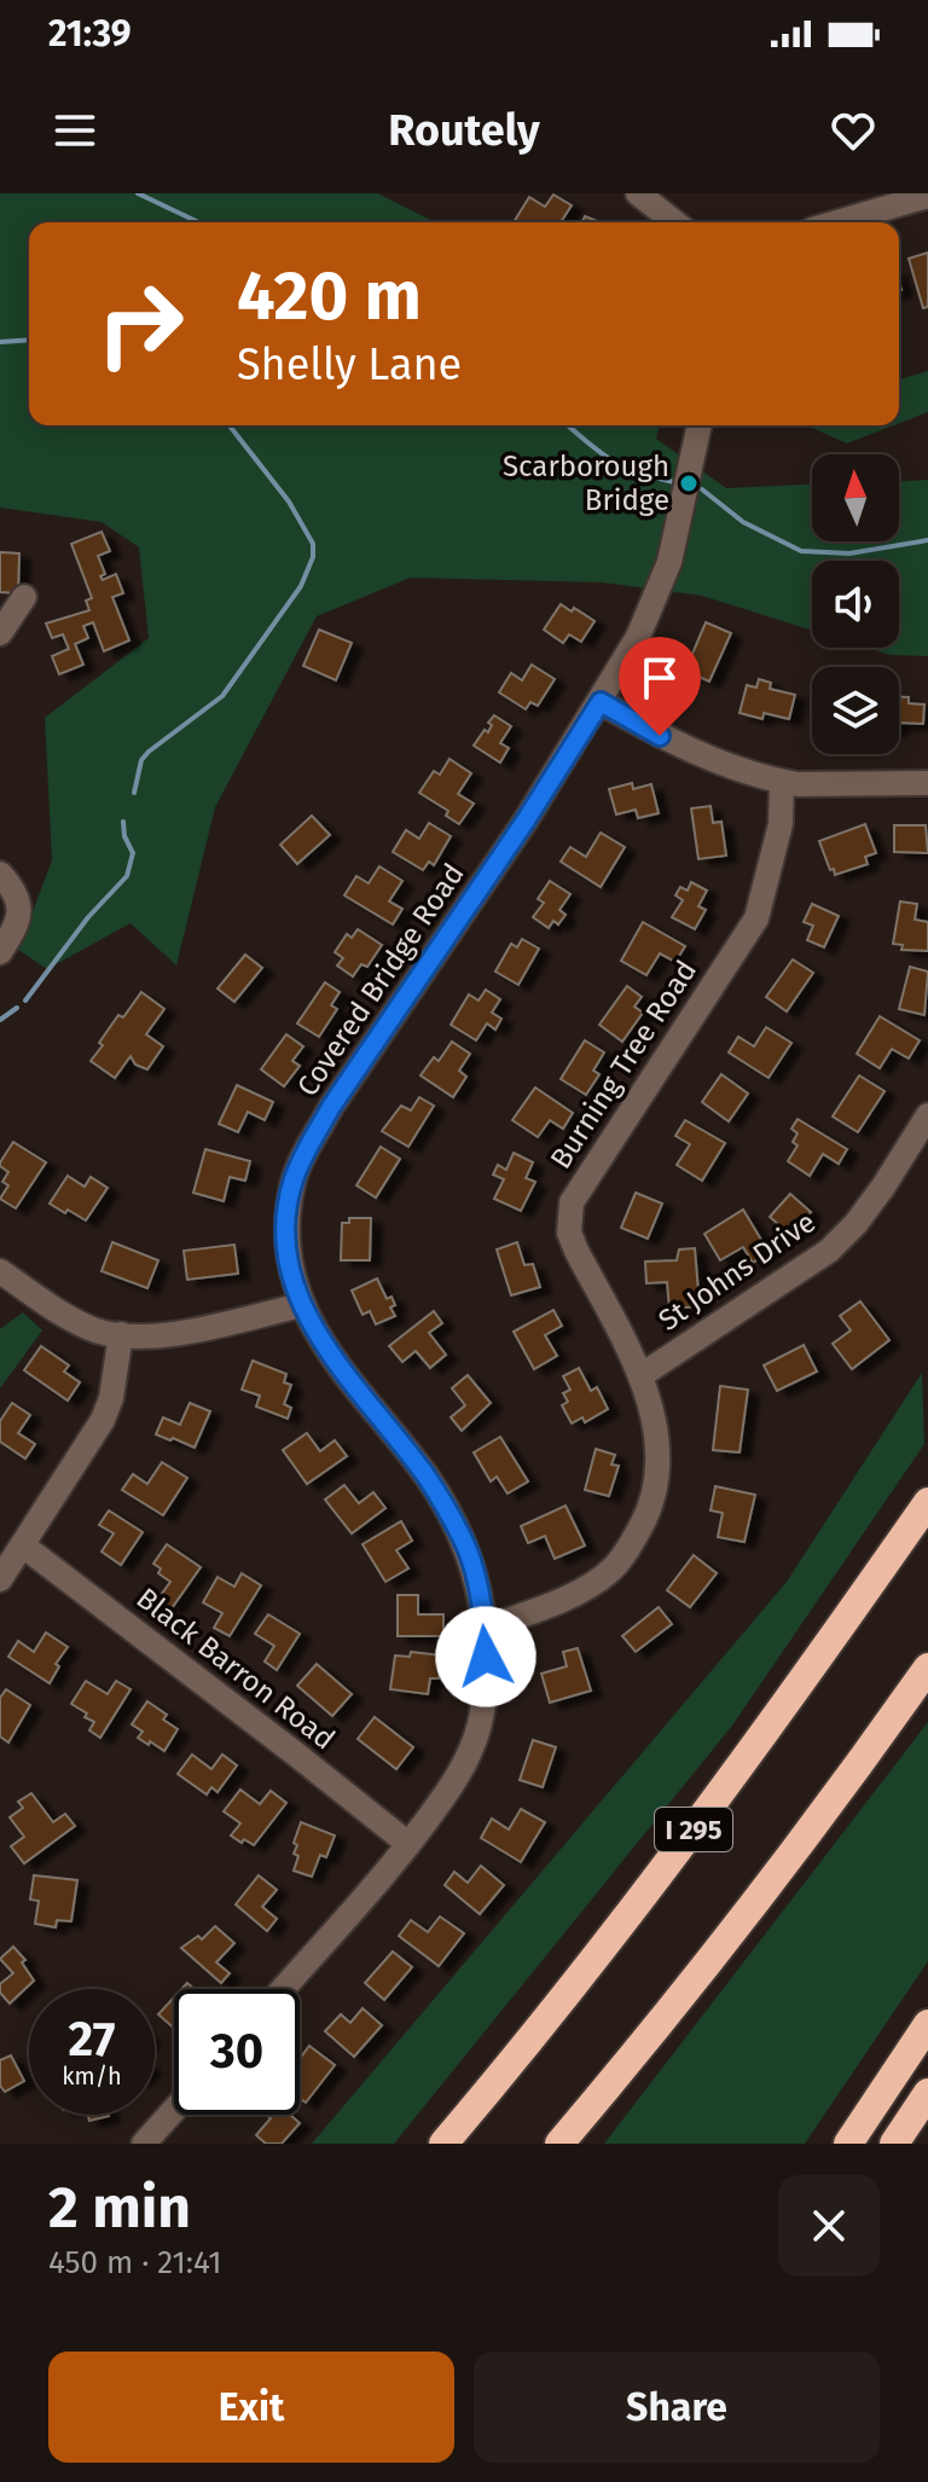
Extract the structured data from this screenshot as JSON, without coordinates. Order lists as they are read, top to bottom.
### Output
{
  "streets": {
    "highway": ["I 295"],
    "street": [
      "Covered Bridge Road",
      "Burning Tree Road",
      "St Johns Drive",
      "Black Barron Road"
    ]
  },
  "crossings": [
    ["Covered Bridge Road", "Burning Tree Road"],
    ["Covered Bridge Road", "Black Barron Road"],
    ["Burning Tree Road", "St Johns Drive"]
  ],
  "places": ["Scarborough Bridge"],
  "north": "top",
  "page": {
    "status": "21:39",
    "header": "Routely",
    "turn": ["420 m", "Shelly Lane"],
    "speed": "27 km/h",
    "limit": "30",
    "heading": ["2 min", "450 m · 21:41"],
    "buttons": ["Exit", "Share"]
  }
}
